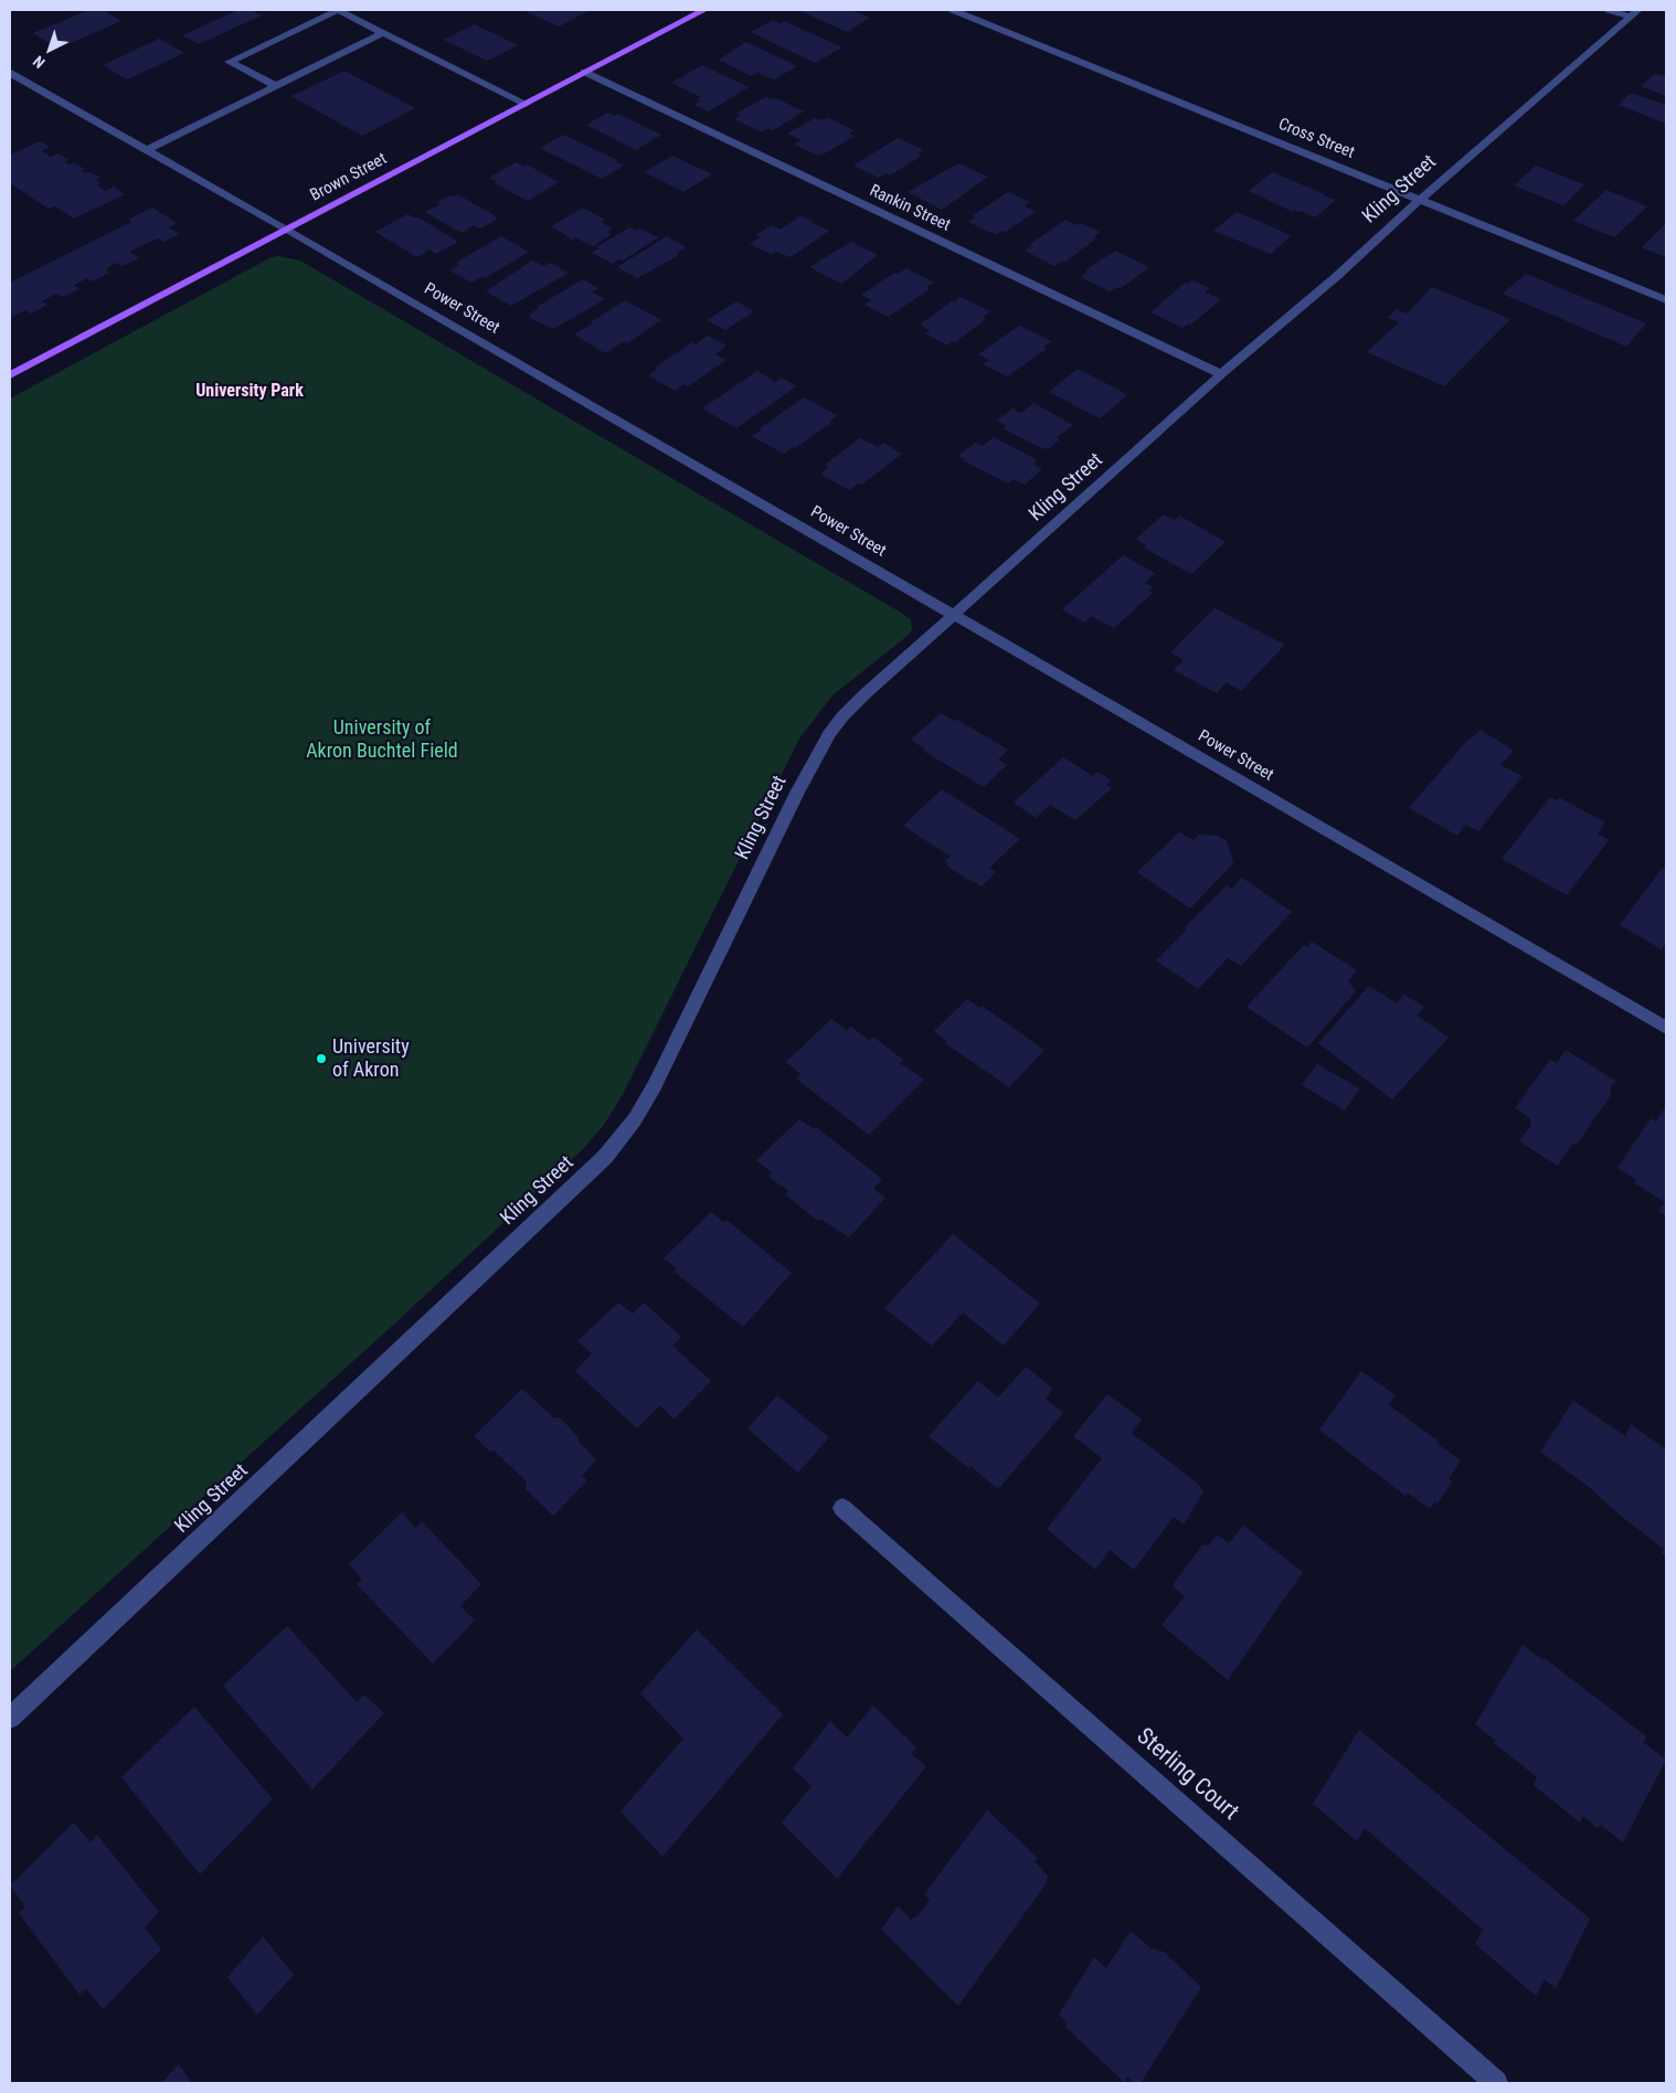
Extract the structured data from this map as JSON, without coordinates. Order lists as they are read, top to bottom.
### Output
{
  "streets": {
    "main road": ["Brown Street"],
    "street": [
      "Cross Street",
      "Kling Street",
      "Rankin Street",
      "Power Street",
      "Sterling Court"
    ]
  },
  "crossings": [
    ["Cross Street", "Kling Street"],
    ["Brown Street", "Rankin Street"],
    ["Brown Street", "Power Street"],
    ["Kling Street", "Rankin Street"],
    ["Kling Street", "Power Street"]
  ],
  "districts": ["University Park"],
  "parks": ["University of Akron Buchtel Field"],
  "places": ["University of Akron"],
  "north": "bottom left"
}
